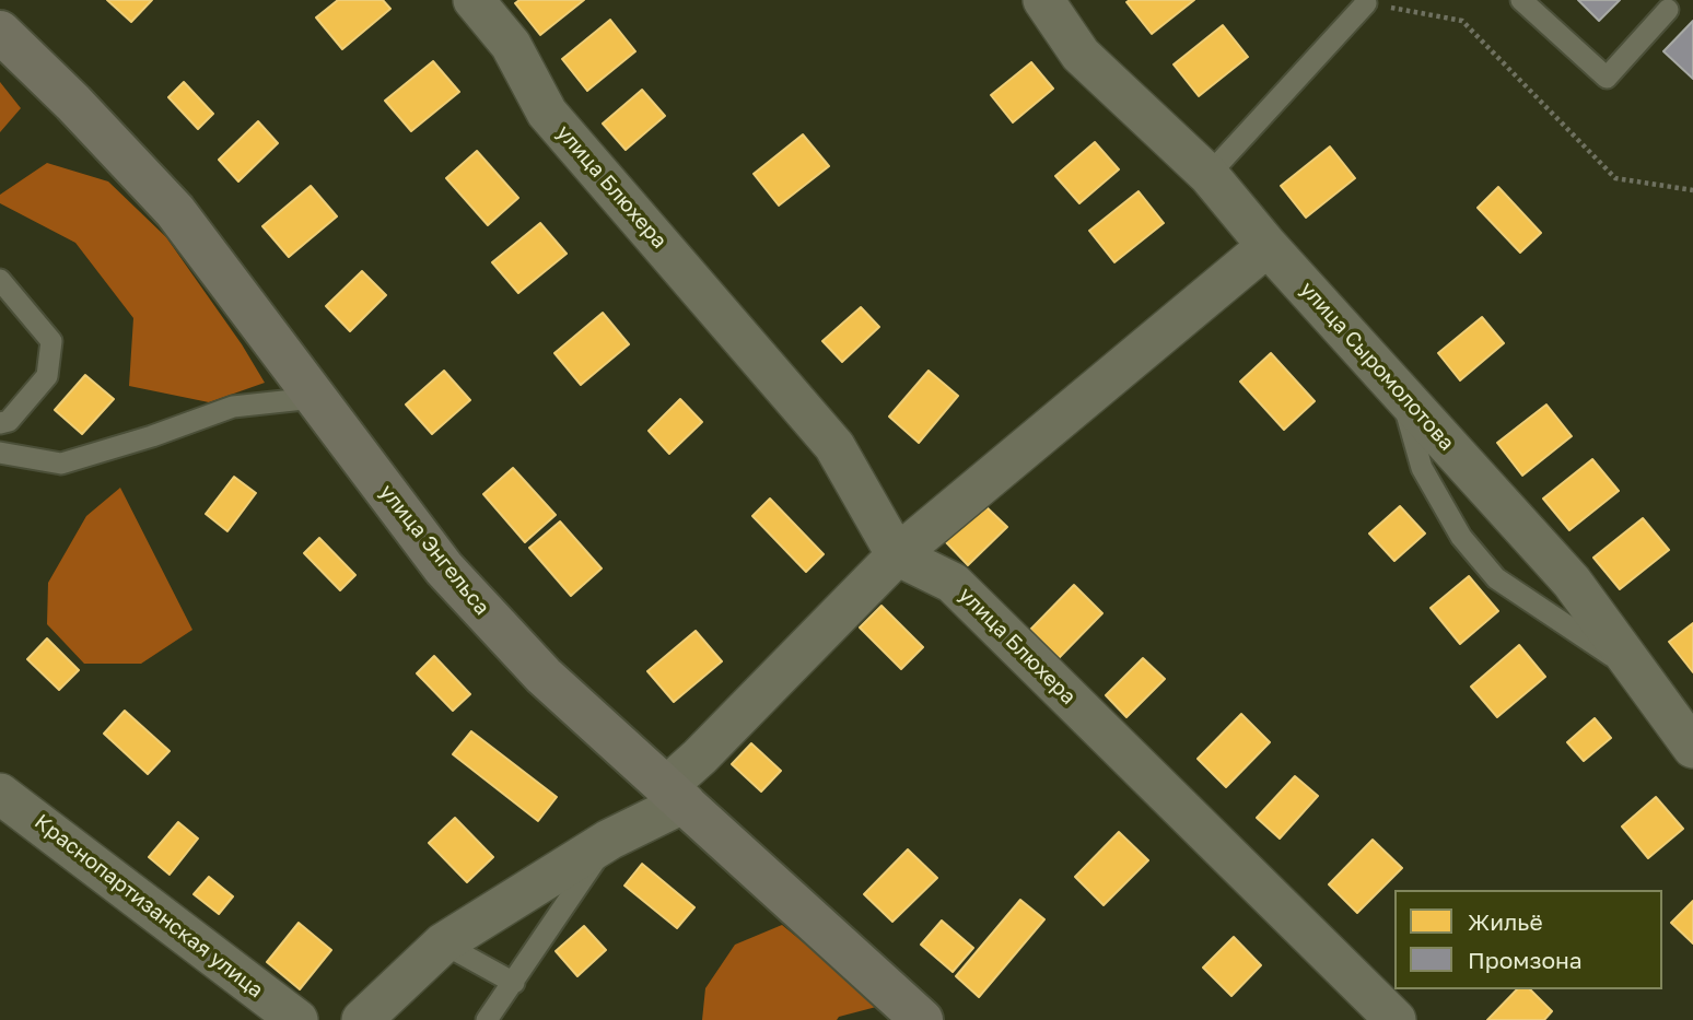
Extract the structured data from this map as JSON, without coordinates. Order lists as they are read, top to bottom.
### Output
{
  "streets": {
    "main road": ["улица Энгельса"],
    "street": ["улица Блюхера", "улица Сыромолотова", "Краснопартизанская улица"]
  },
  "legend": ["Жильё", "Промзона"]
}
